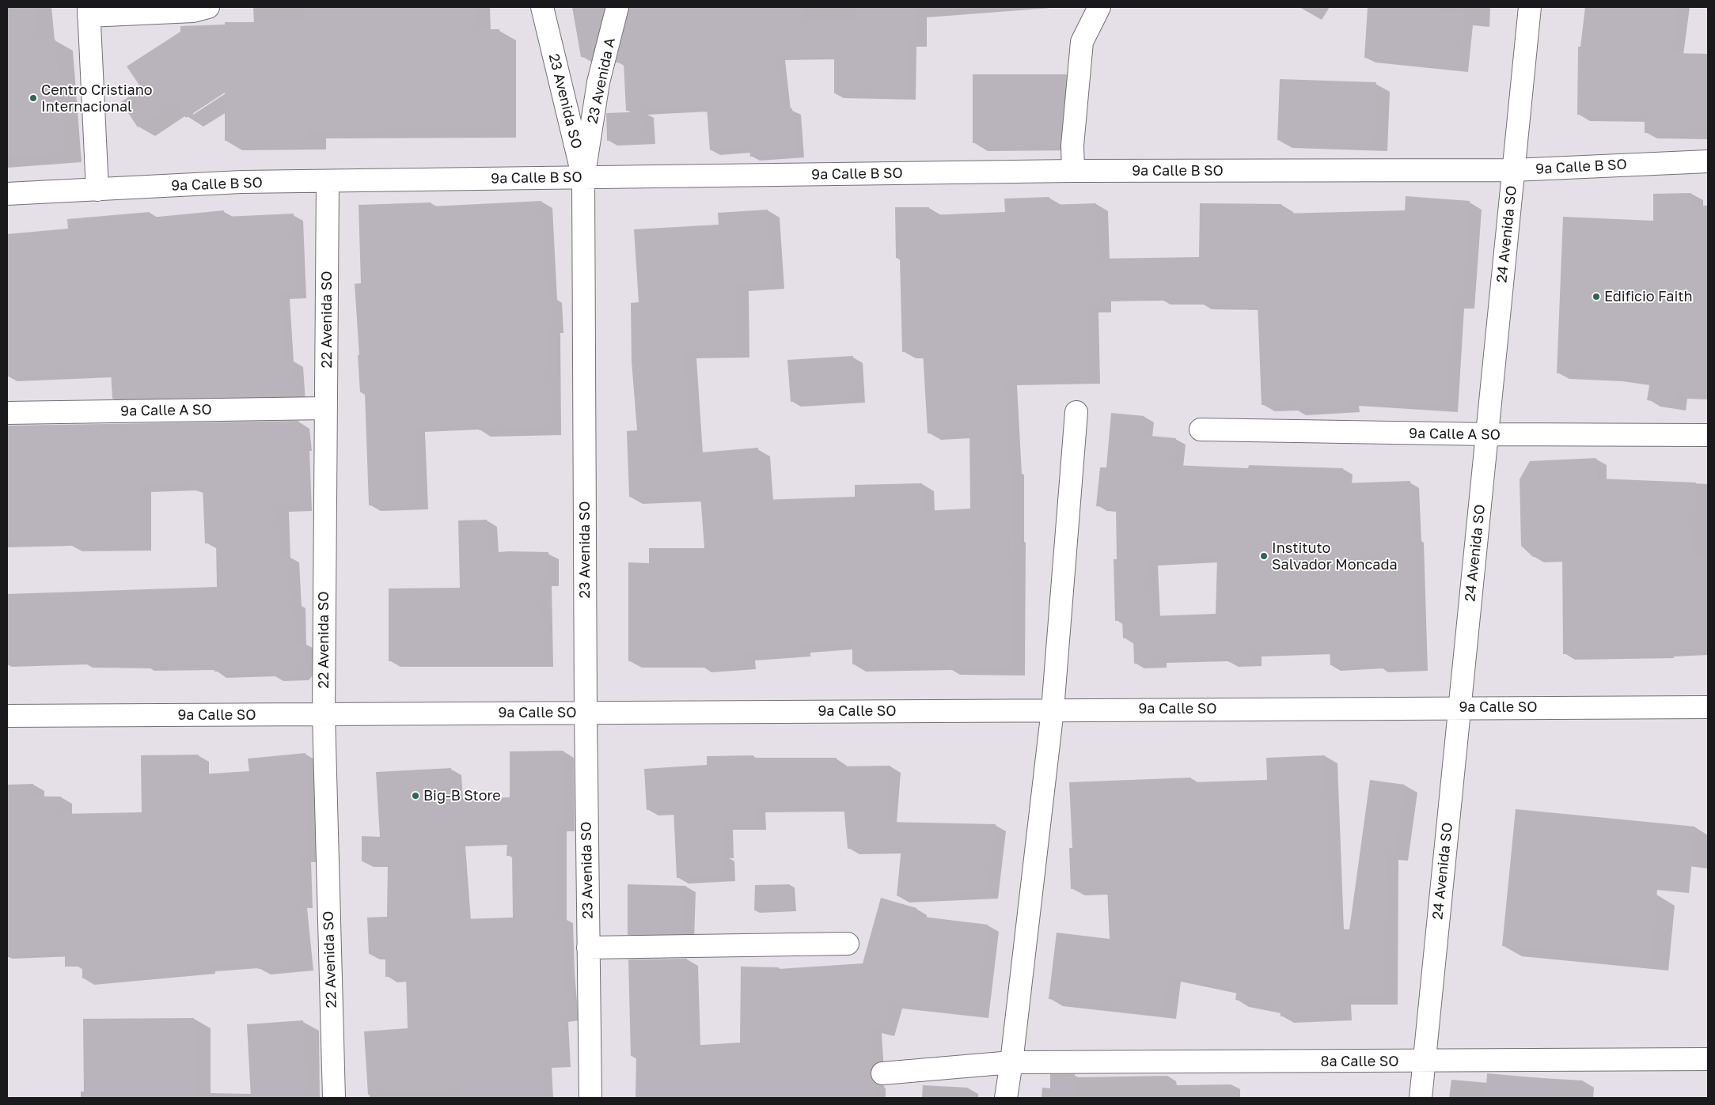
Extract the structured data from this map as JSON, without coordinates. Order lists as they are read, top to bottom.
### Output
{
  "streets": {
    "street": [
      "23 Avenida A",
      "23 Avenida SO",
      "9a Calle B SO",
      "24 Avenida SO",
      "22 Avenida SO",
      "9a Calle A SO",
      "9a Calle SO",
      "8a Calle SO"
    ]
  },
  "crossings": [
    ["23 Avenida A", "23 Avenida SO"],
    ["23 Avenida A", "9a Calle B SO"],
    ["23 Avenida SO", "9a Calle B SO"],
    ["23 Avenida SO", "9a Calle SO"],
    ["9a Calle B SO", "24 Avenida SO"],
    ["9a Calle B SO", "22 Avenida SO"],
    ["24 Avenida SO", "9a Calle A SO"],
    ["24 Avenida SO", "9a Calle SO"],
    ["24 Avenida SO", "8a Calle SO"],
    ["22 Avenida SO", "9a Calle A SO"],
    ["22 Avenida SO", "9a Calle SO"]
  ],
  "places": [
    "Centro Cristiano Internacional",
    "Edificio Faith",
    "Instituto Salvador Moncada",
    "Big-B Store"
  ]
}
